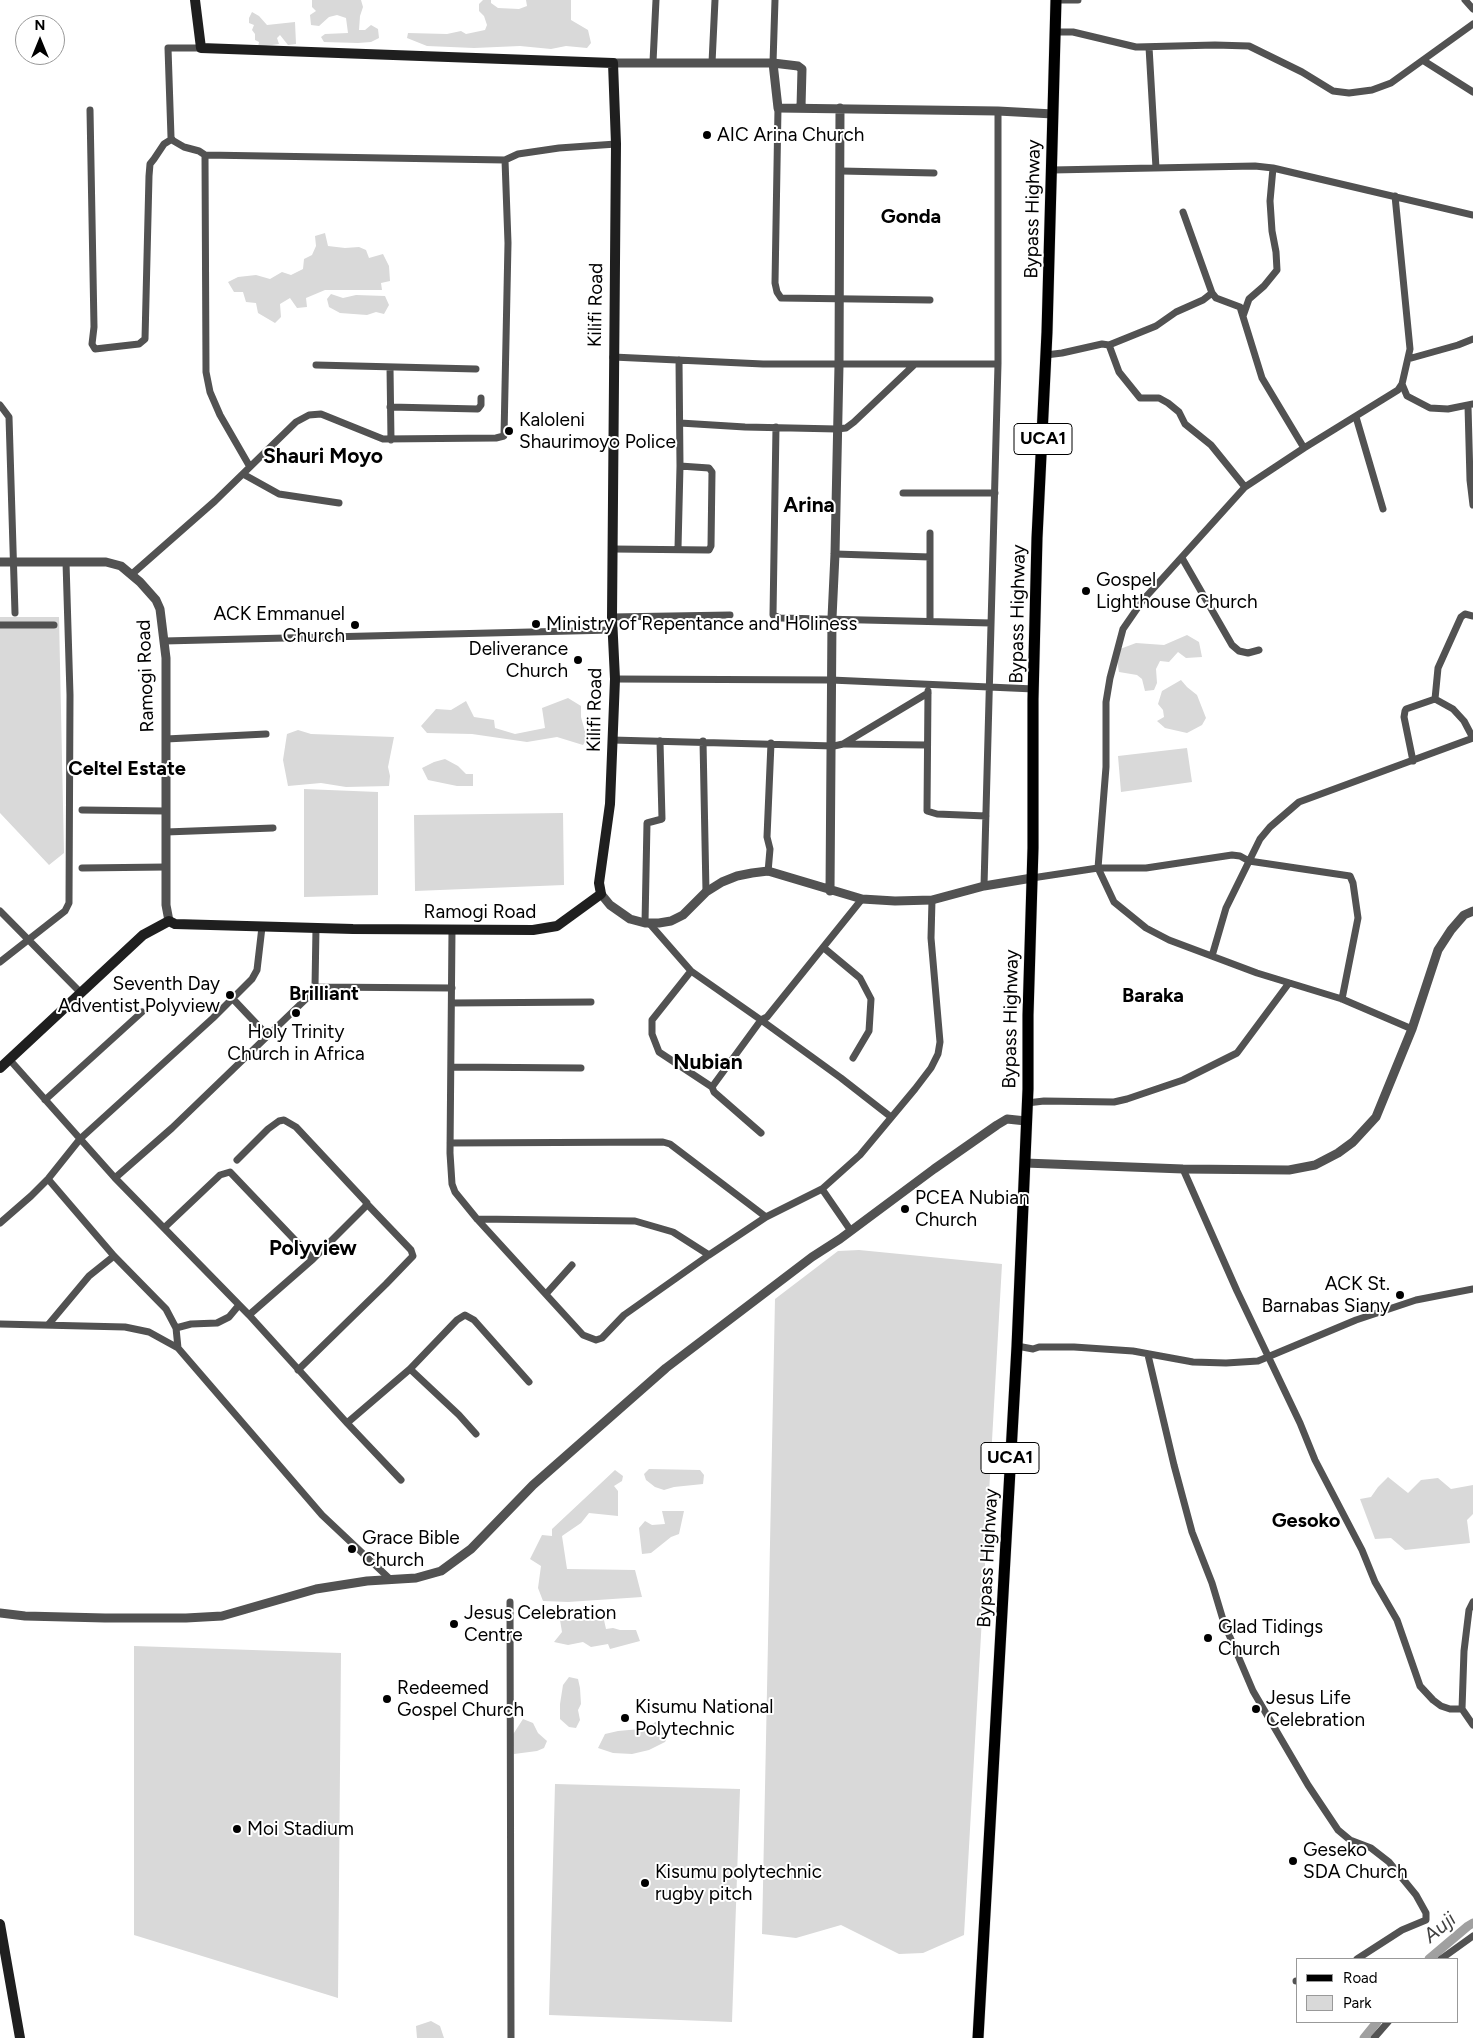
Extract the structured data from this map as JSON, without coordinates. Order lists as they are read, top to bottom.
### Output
{
  "streets": {
    "main road": [
      "Bypass Highway",
      "Kilifi Road",
      "UCA1",
      "Ramogi Road"
    ]
  },
  "crossings": [
    ["Kilifi Road", "Ramogi Road"]
  ],
  "districts": [
    "Gonda",
    "Shauri Moyo",
    "Arina",
    "Celtel Estate",
    "Brilliant",
    "Baraka",
    "Nubian",
    "Polyview",
    "Gesoko"
  ],
  "water": ["Auji"],
  "places": [
    "AIC Arina Church",
    "Kaloleni Shaurimoyo Police",
    "Gospel Lighthouse Church",
    "Ministry of Repentance and Holiness",
    "ACK Emmanuel Church",
    "Deliverance Church",
    "Seventh Day Adventist Polyview",
    "Holy Trinity Church in Africa",
    "PCEA Nubian Church",
    "ACK St. Barnabas Siany",
    "Grace Bible Church",
    "Jesus Celebration Centre",
    "Glad Tidings Church",
    "Redeemed Gospel Church",
    "Jesus Life Celebration",
    "Kisumu National Polytechnic",
    "Moi Stadium",
    "Geseko SDA Church",
    "Kisumu polytechnic rugby pitch"
  ],
  "legend": ["Road", "Park"],
  "north": "top"
}
